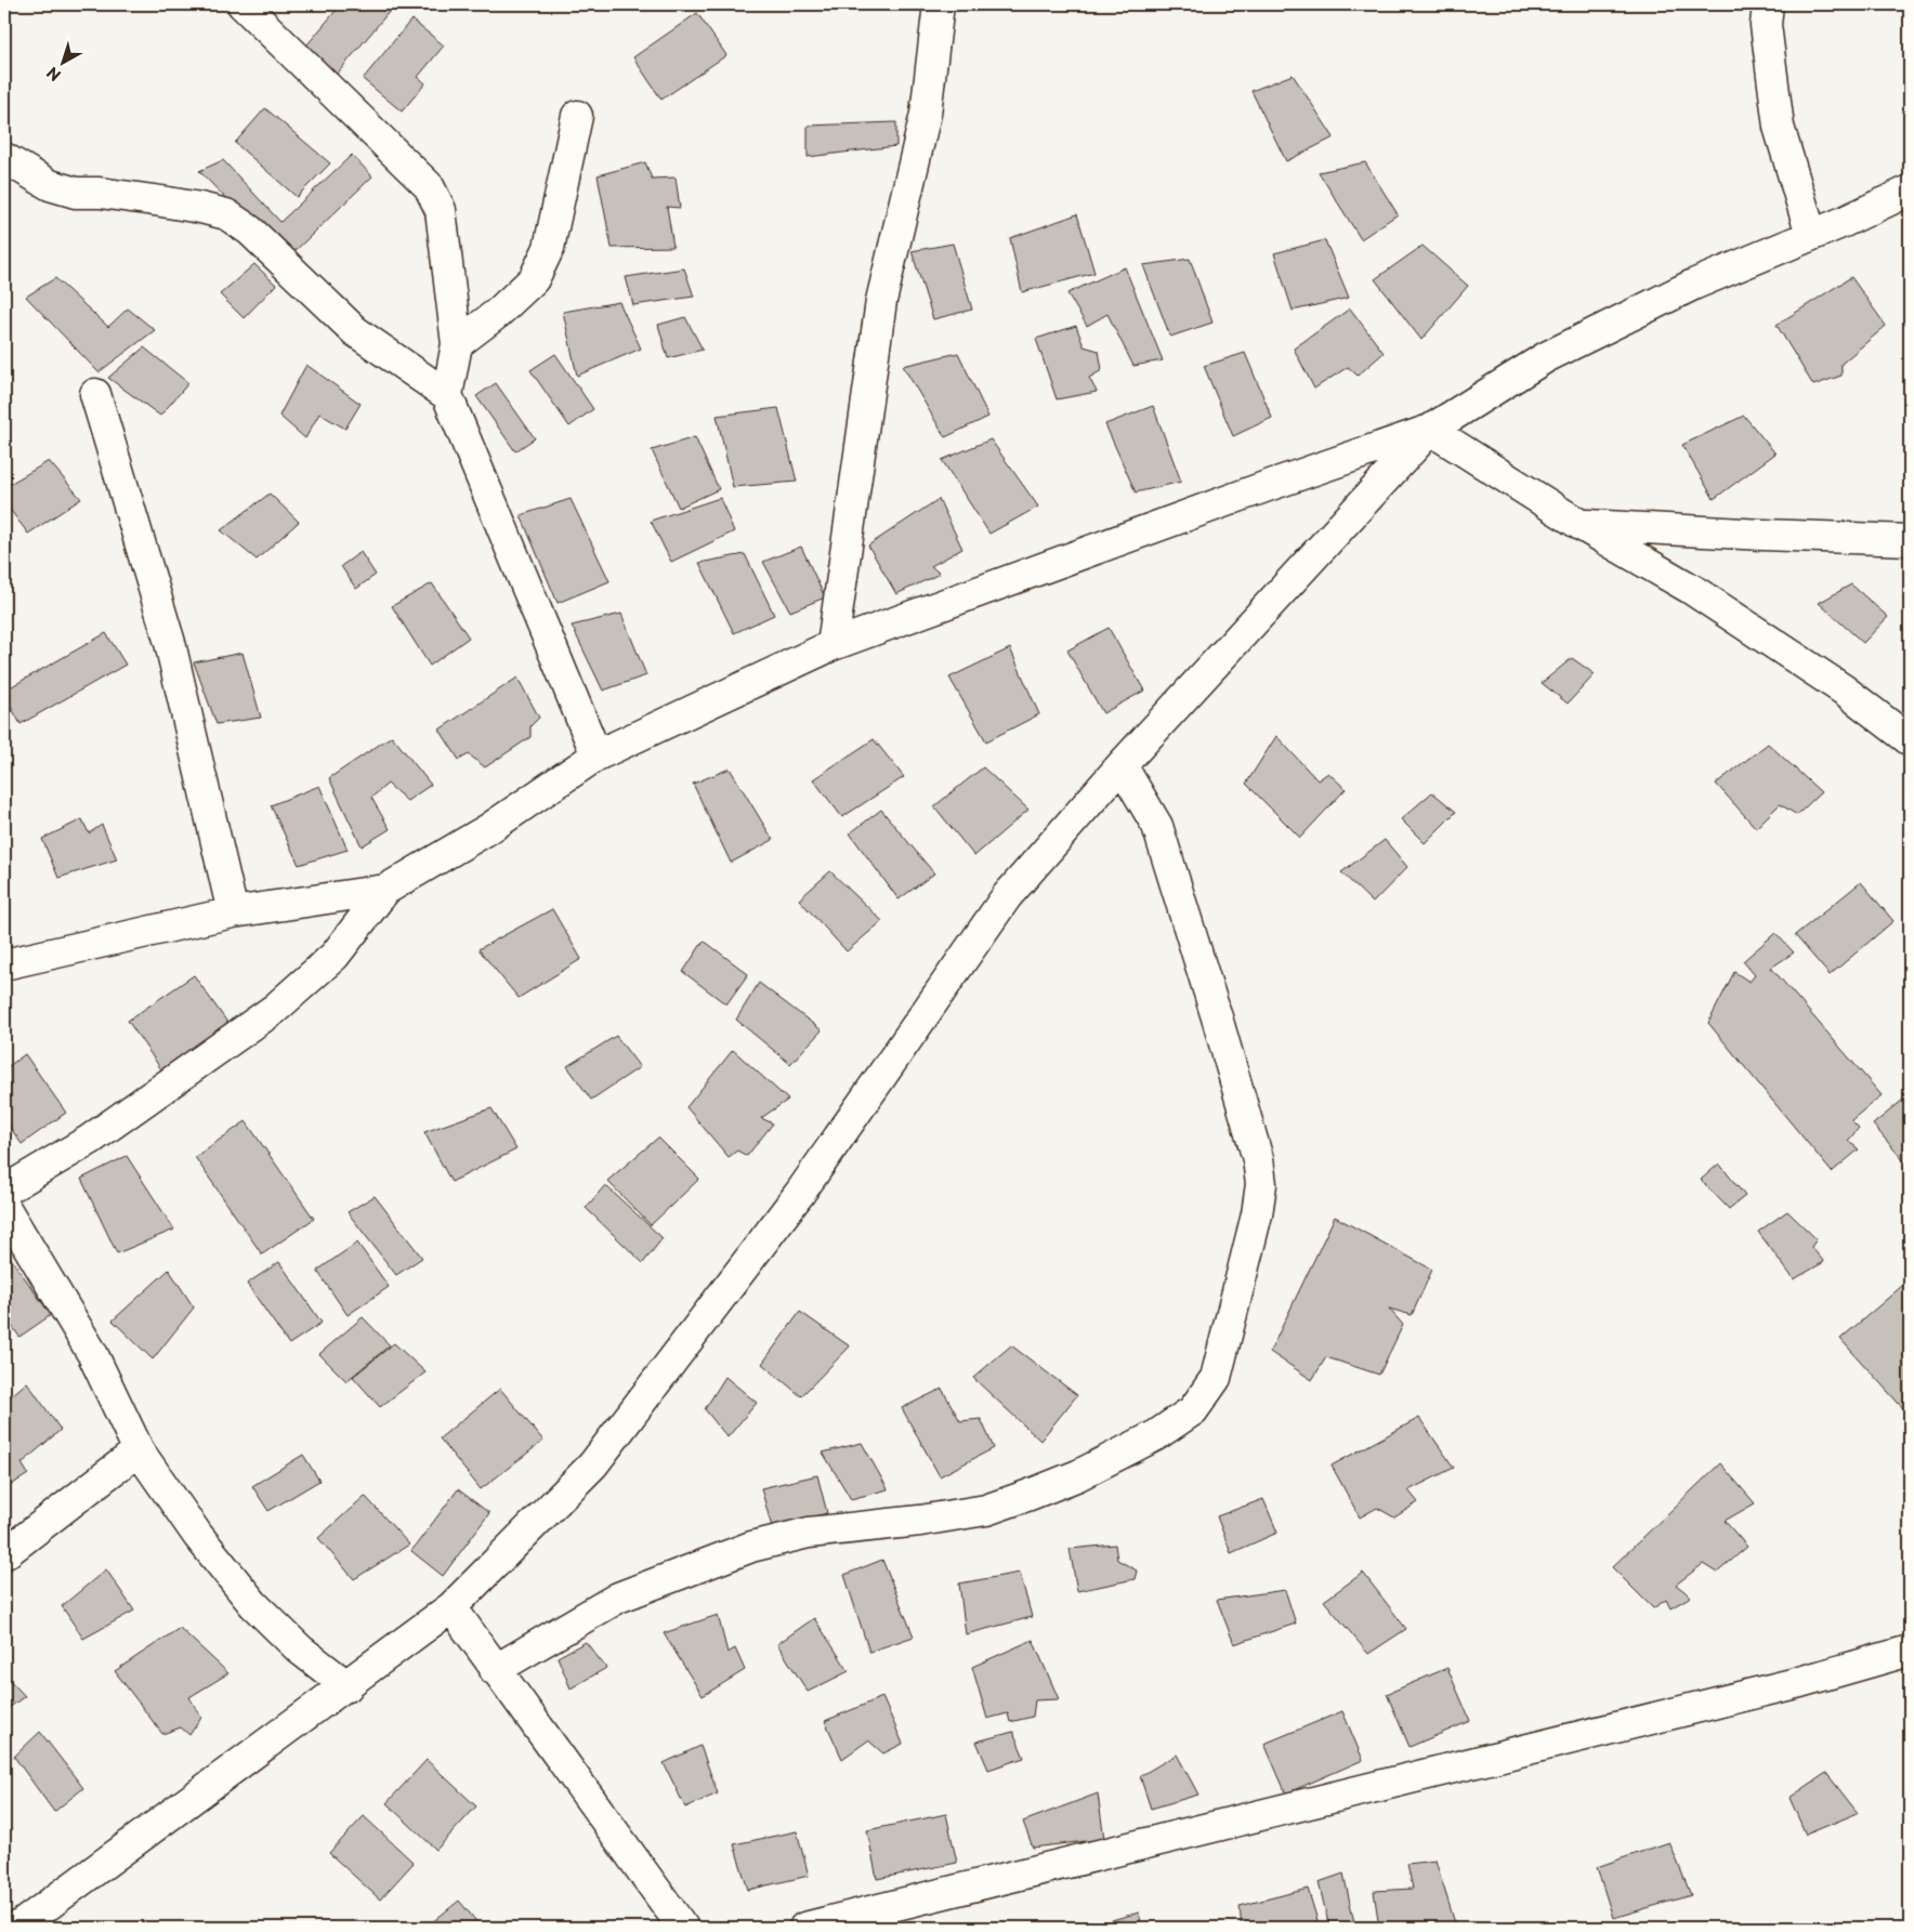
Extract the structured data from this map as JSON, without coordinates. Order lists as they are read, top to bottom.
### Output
{
  "north": "bottom left"
}
